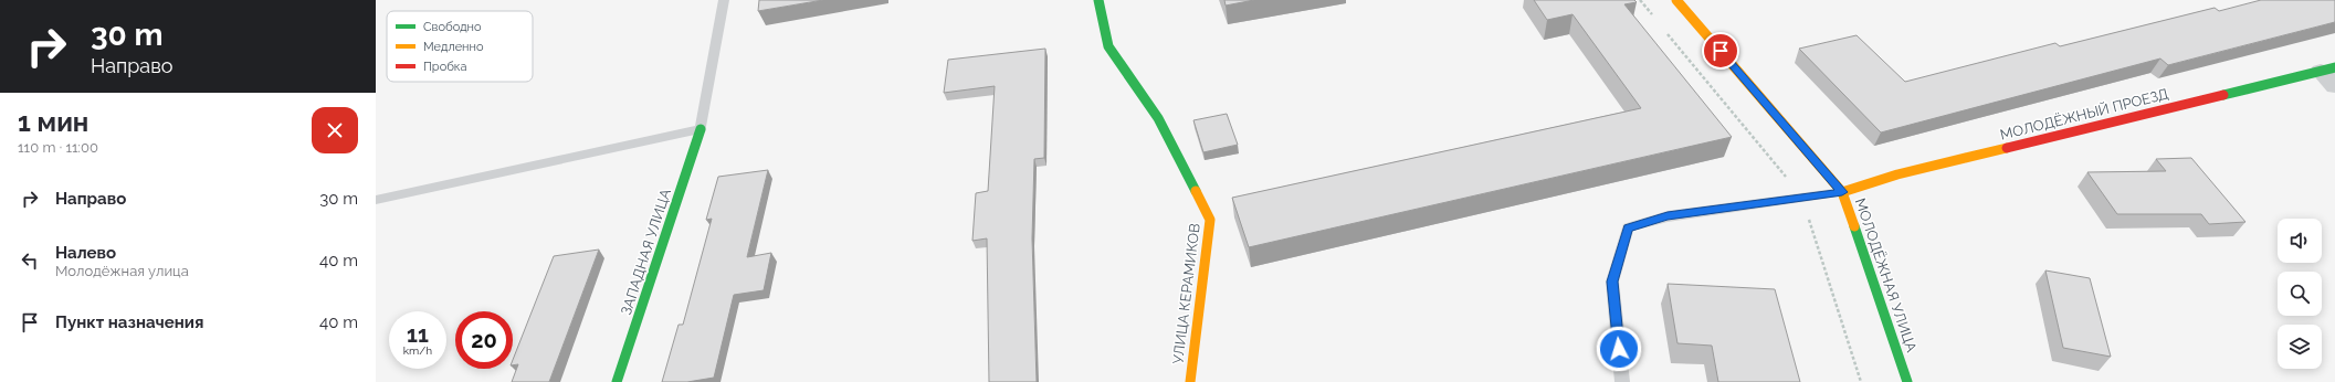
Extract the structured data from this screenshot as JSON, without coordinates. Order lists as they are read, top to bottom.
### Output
{
  "streets": {
    "street": [
      "МОЛОДЁЖНЫЙ ПРОЕЗД",
      "ЗАПАДНАЯ УЛИЦА",
      "МОЛОДЁЖНАЯ УЛИЦА",
      "УЛИЦА КЕРАМИКОВ"
    ]
  },
  "crossings": [
    ["МОЛОДЁЖНЫЙ ПРОЕЗД", "МОЛОДЁЖНАЯ УЛИЦА"]
  ],
  "legend": ["Свободно", "Медленно", "Пробка"],
  "page": {
    "turn": ["30 m", "Направо"],
    "heading": ["1 мин", "110 m · 11:00"],
    "list": [
      {
        "name": "Направо",
        "value": "30 m"
      },
      {
        "name": "Налево",
        "note": "Молодёжная улица",
        "value": "40 m"
      },
      {
        "name": "Пункт назначения",
        "value": "40 m"
      }
    ],
    "speed": "11 km/h",
    "limit": "20"
  }
}
